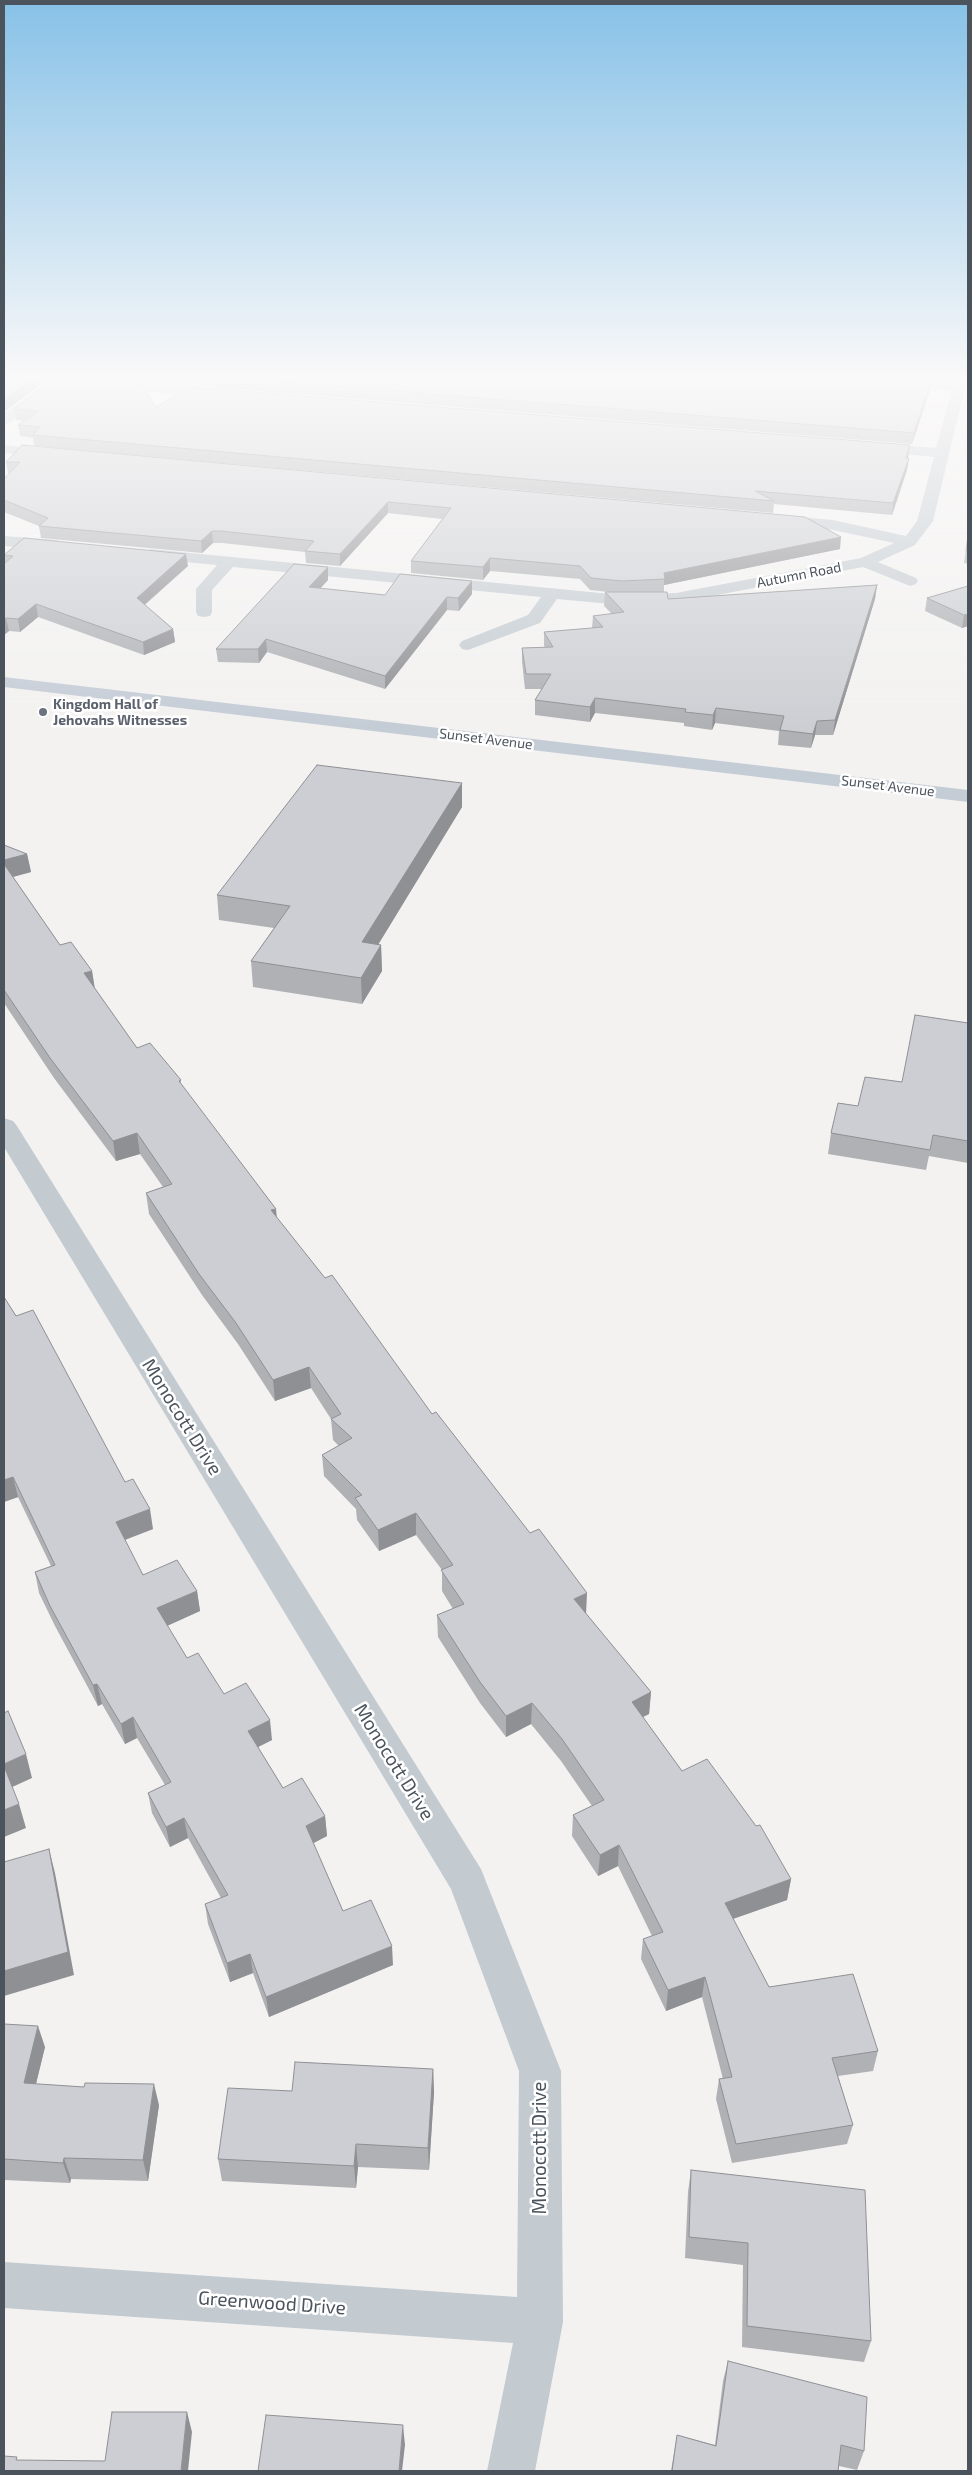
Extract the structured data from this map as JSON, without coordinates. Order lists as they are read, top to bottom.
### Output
{
  "streets": {
    "main road": ["Sunset Avenue"],
    "street": ["Autumn Road", "Monocott Drive", "Greenwood Drive"]
  },
  "crossings": [
    ["Monocott Drive", "Greenwood Drive"]
  ],
  "places": ["Kingdom Hall of Jehovahs Witnesses"]
}
